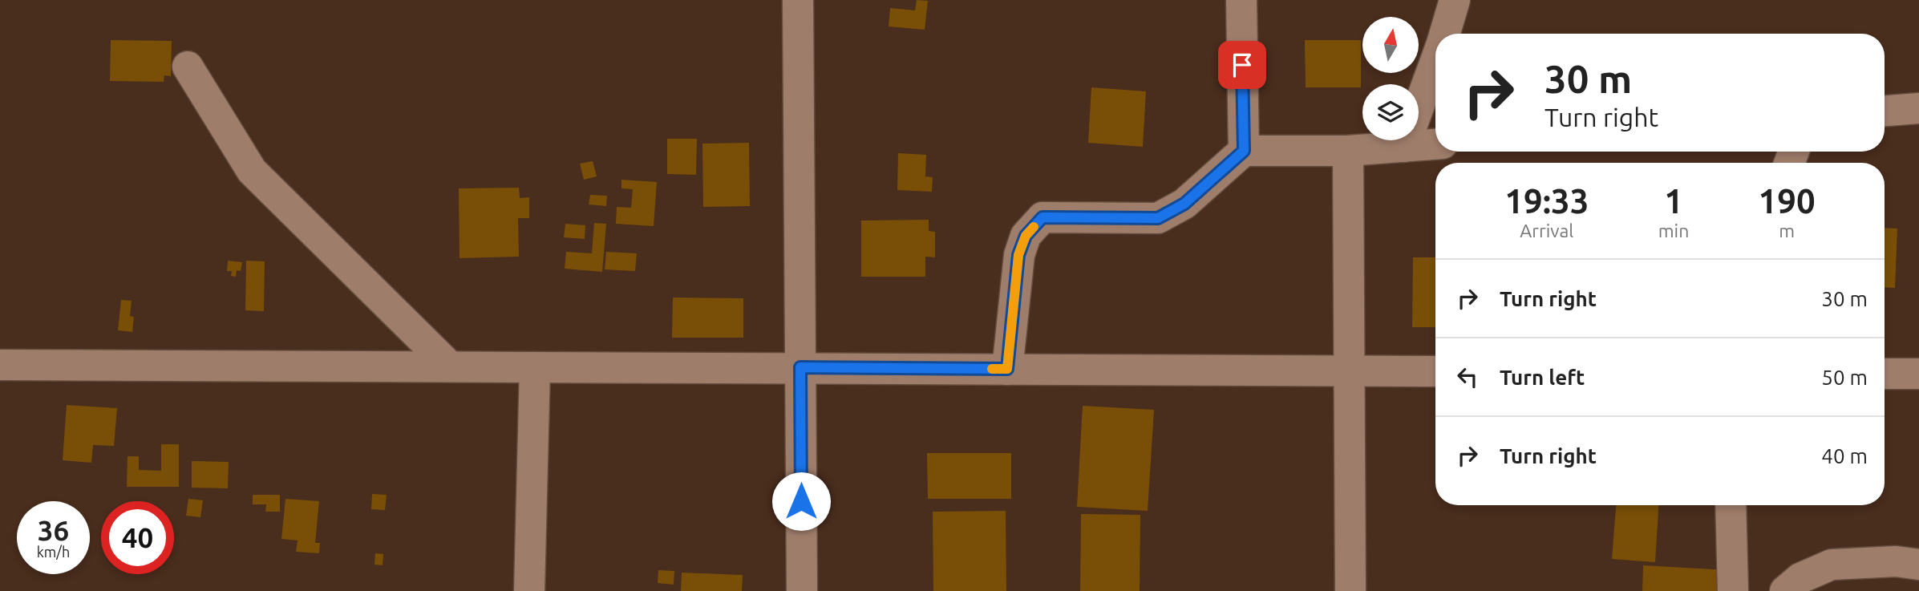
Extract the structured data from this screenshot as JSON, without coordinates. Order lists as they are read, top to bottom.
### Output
{
  "north": "top",
  "page": {
    "turn": ["30 m", "Turn right"],
    "eta": [
      "19:33",
      "Arrival",
      "1",
      "min",
      "190",
      "m"
    ],
    "list": [
      {
        "name": "Turn right",
        "value": "30 m"
      },
      {
        "name": "Turn left",
        "value": "50 m"
      },
      {
        "name": "Turn right",
        "value": "40 m"
      }
    ],
    "speed": "36 km/h",
    "limit": "40"
  }
}
